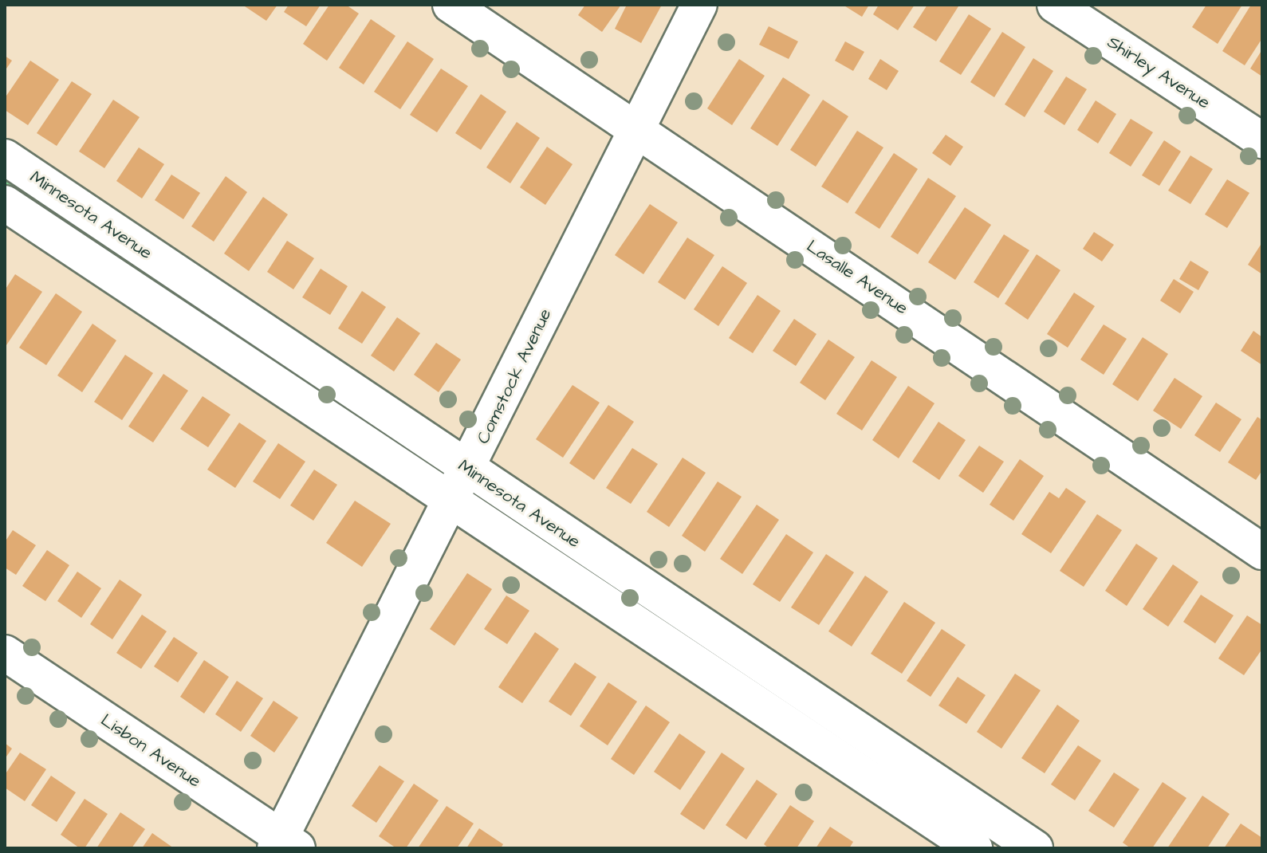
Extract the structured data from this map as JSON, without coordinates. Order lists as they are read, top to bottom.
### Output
{
  "streets": {
    "street": [
      "Shirley Avenue",
      "Minnesota Avenue",
      "Lasalle Avenue",
      "Comstock Avenue",
      "Lisbon Avenue"
    ]
  },
  "crossings": [
    ["Minnesota Avenue", "Comstock Avenue"],
    ["Lasalle Avenue", "Comstock Avenue"],
    ["Comstock Avenue", "Lisbon Avenue"]
  ]
}
